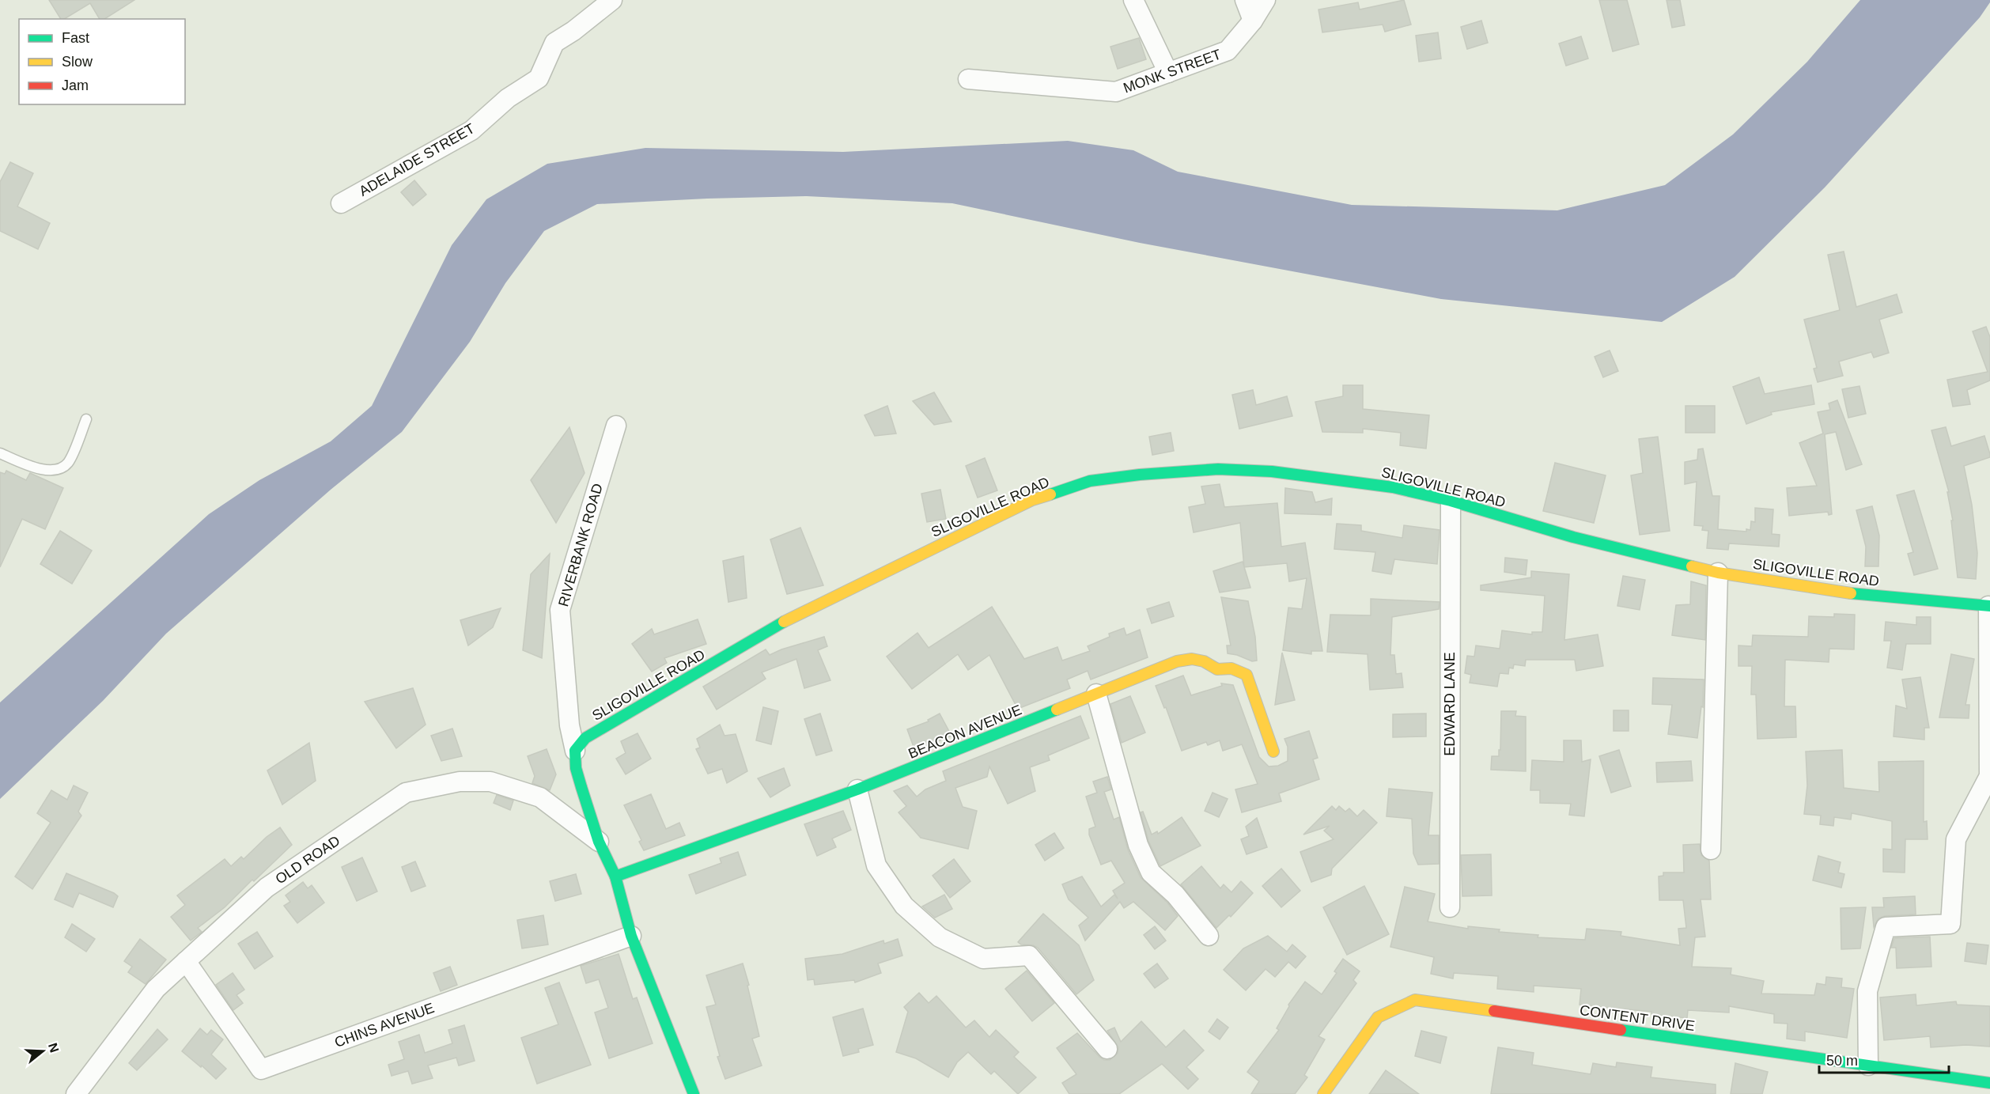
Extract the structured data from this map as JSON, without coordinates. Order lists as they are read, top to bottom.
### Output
{
  "streets": {
    "street": [
      "MONK STREET",
      "ADELAIDE STREET",
      "SLIGOVILLE ROAD",
      "RIVERBANK ROAD",
      "EDWARD LANE",
      "BEACON AVENUE",
      "OLD ROAD",
      "CONTENT DRIVE",
      "CHINS AVENUE"
    ]
  },
  "crossings": [
    ["SLIGOVILLE ROAD", "RIVERBANK ROAD"],
    ["SLIGOVILLE ROAD", "EDWARD LANE"],
    ["OLD ROAD", "CHINS AVENUE"]
  ],
  "legend": ["Fast", "Slow", "Jam"],
  "scale_bar": "50 m",
  "north": "right"
}
